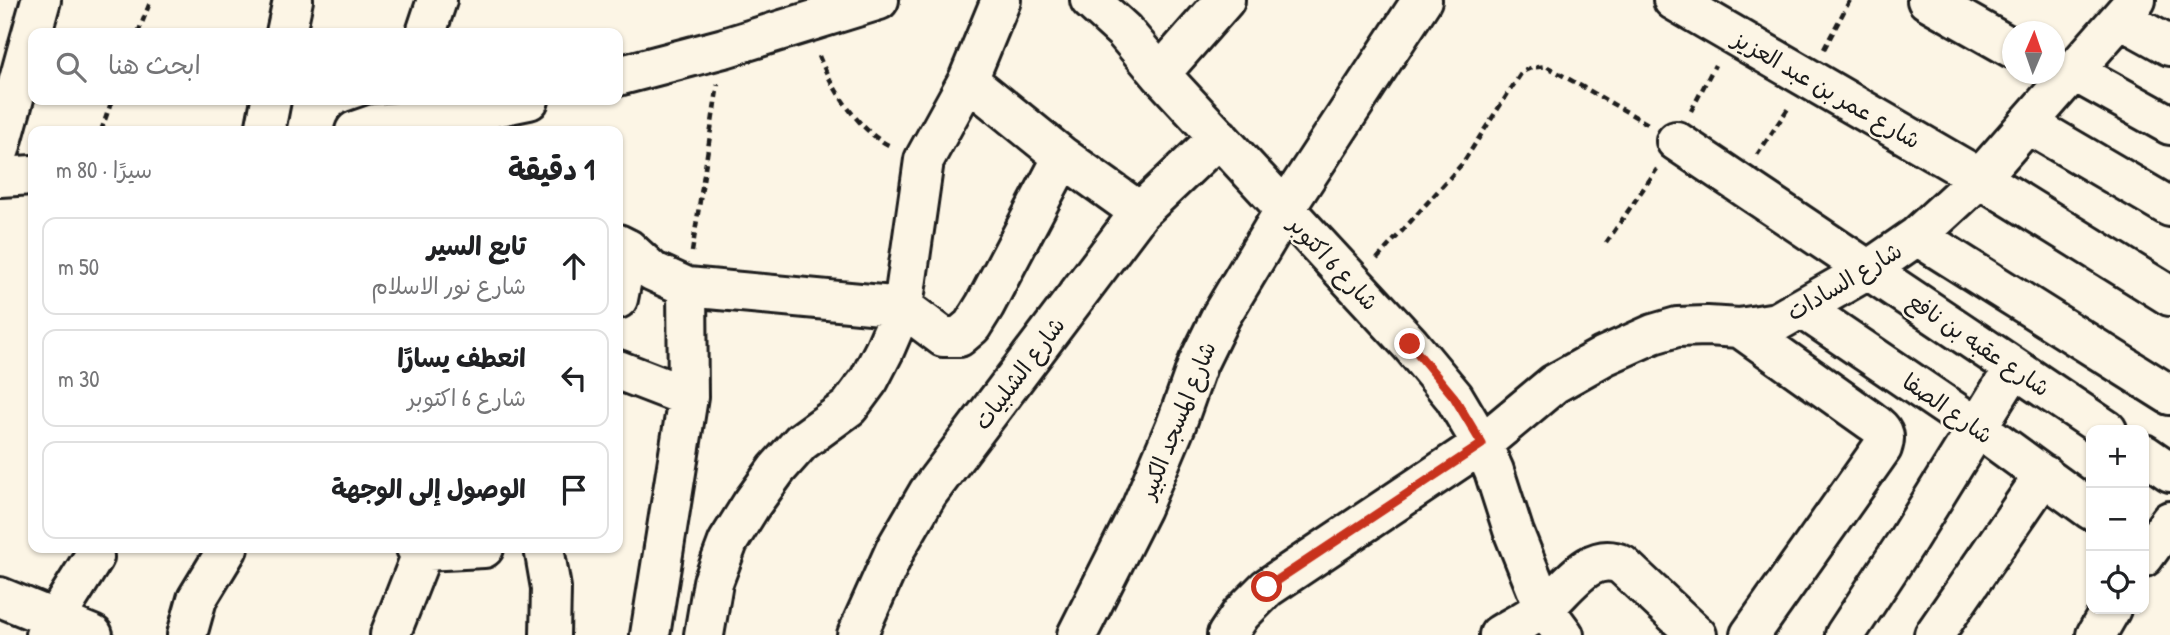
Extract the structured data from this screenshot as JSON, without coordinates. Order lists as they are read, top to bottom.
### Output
{
  "streets": {
    "street": [
      "شارع عمر بن عبد العزيز",
      "شارع 6 اكتوبر",
      "شارع السادات",
      "شارع عقبه بن نافع",
      "شارع الشلبيات",
      "شارع الصفا",
      "شارع المسجد الكبير"
    ]
  },
  "crossings": [
    ["شارع عمر بن عبد العزيز", "شارع السادات"],
    ["شارع 6 اكتوبر", "شارع السادات"],
    ["شارع 6 اكتوبر", "شارع الشلبيات"],
    ["شارع 6 اكتوبر", "شارع المسجد الكبير"],
    ["شارع السادات", "شارع عقبه بن نافع"],
    ["شارع السادات", "شارع الصفا"]
  ],
  "north": "top",
  "page": {
    "search": "ابحث هنا",
    "heading": ["1 دقيقة", "سيرًا · 80 m"],
    "list": [
      ["تابع السير", "شارع نور الاسلام", "50 m"],
      ["انعطف يسارًا", "شارع 6 اكتوبر", "30 m"],
      "الوصول إلى الوجهة"
    ],
    "map_buttons": ["+", "−"]
  }
}
